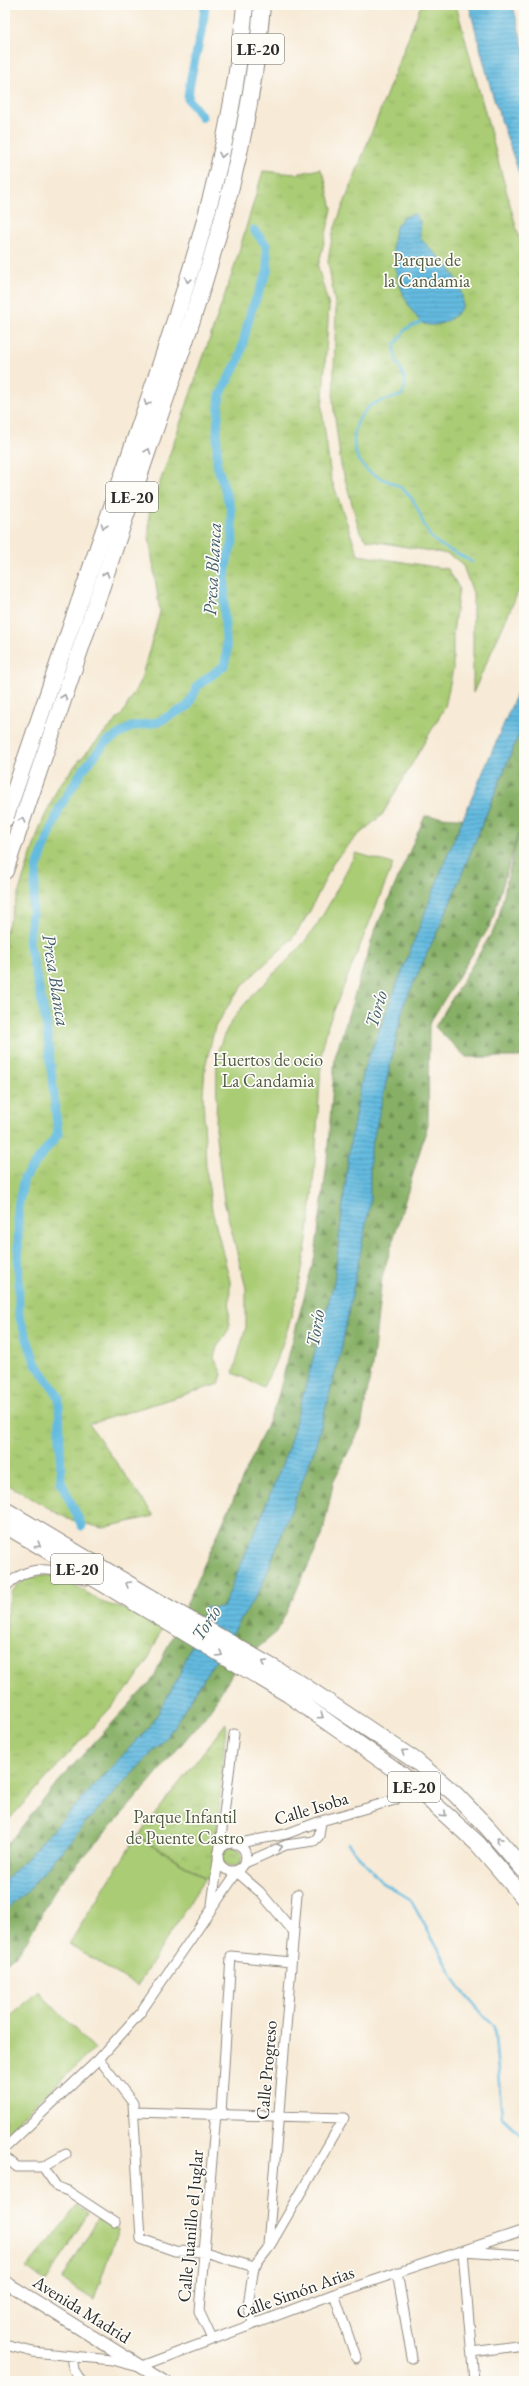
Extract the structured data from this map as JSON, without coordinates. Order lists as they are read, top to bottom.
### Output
{
  "streets": {
    "highway": ["LE-20"],
    "main road": ["Avenida Madrid"],
    "street": [
      "Calle Isoba",
      "Calle Progreso",
      "Calle Juanillo el Juglar",
      "Calle Simón Arias"
    ]
  },
  "crossings": [
    ["Calle Progreso", "Calle Juanillo el Juglar"],
    ["Calle Juanillo el Juglar", "Calle Simón Arias"],
    ["Calle Simón Arias", "Avenida Madrid"]
  ],
  "water": ["Presa Blanca", "Torío"],
  "parks": ["Parque de la Candamia", "Huertos de ocio La Candamia", "Parque Infantil de Puente Castro"]
}
